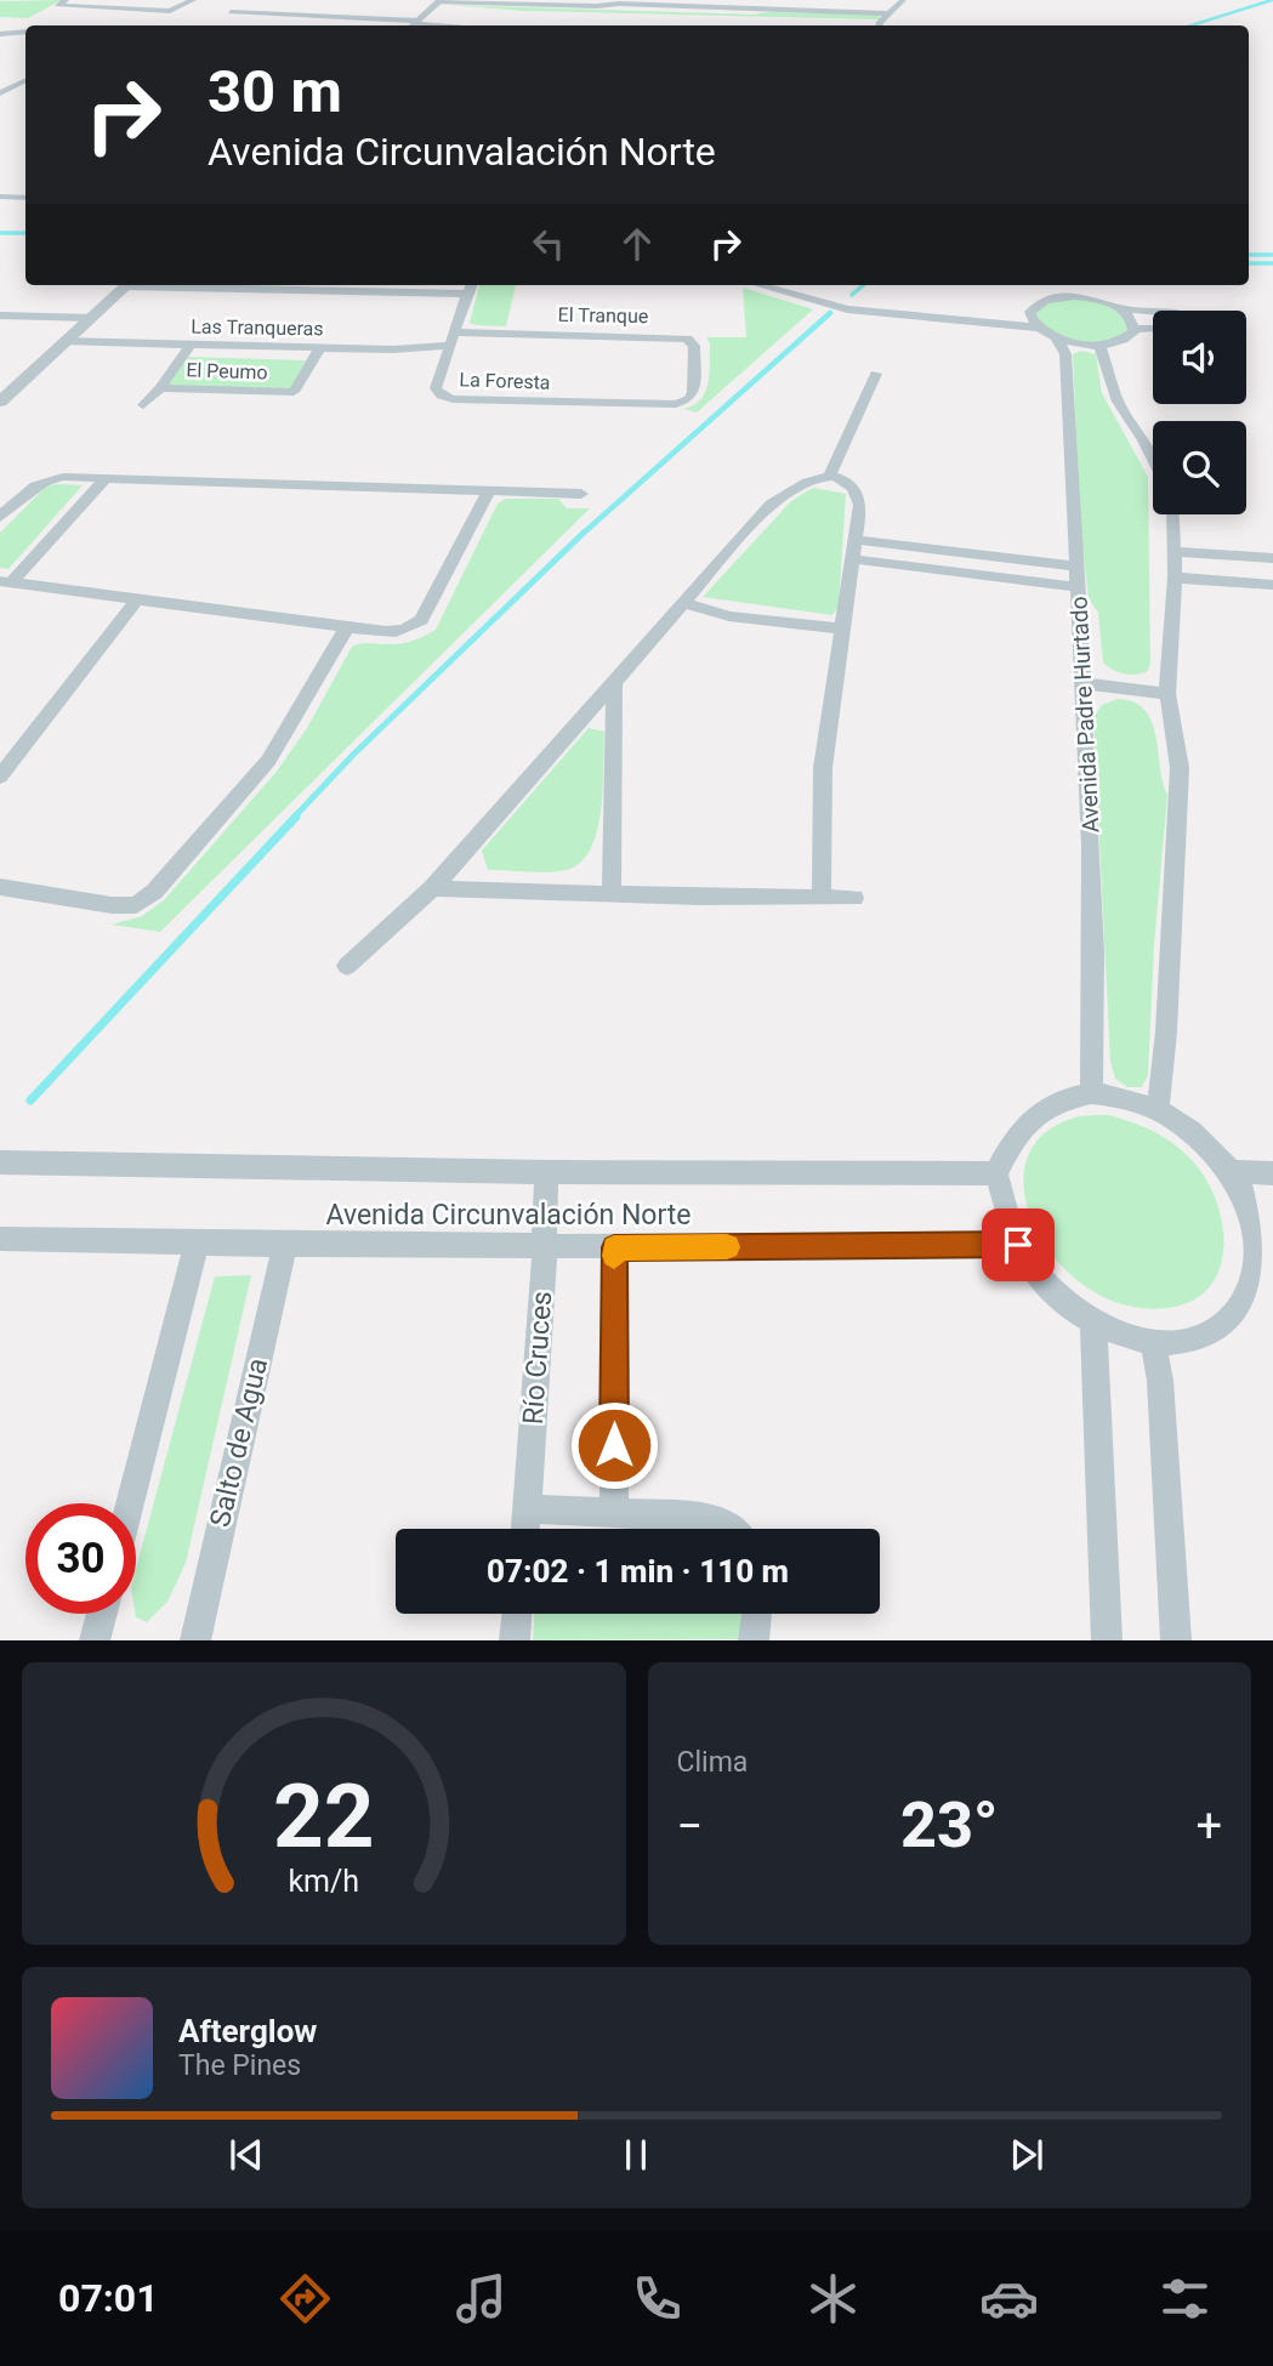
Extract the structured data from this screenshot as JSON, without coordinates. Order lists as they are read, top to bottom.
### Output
{
  "streets": {
    "street": [
      "El Tranque",
      "Las Tranqueras",
      "El Peumo",
      "La Foresta",
      "Avenida Padre Hurtado",
      "Avenida Circunvalación Norte",
      "Río Cruces",
      "Salto de Agua"
    ]
  },
  "crossings": [
    ["El Tranque", "Las Tranqueras"],
    ["El Tranque", "La Foresta"],
    ["Las Tranqueras", "El Peumo"],
    ["Las Tranqueras", "La Foresta"],
    ["Avenida Padre Hurtado", "Avenida Circunvalación Norte"],
    ["Avenida Circunvalación Norte", "Río Cruces"],
    ["Avenida Circunvalación Norte", "Salto de Agua"]
  ],
  "page": {
    "turn": ["30 m", "Avenida Circunvalación Norte"],
    "limit": "30",
    "trip": "07:02 · 1 min · 110 m",
    "tile": "Clima",
    "heat": ["−", "23°", "+"],
    "song": ["Afterglow", "The Pines"],
    "tabs": "07:01",
    "gauge": ["22", "km/h"]
  }
}
